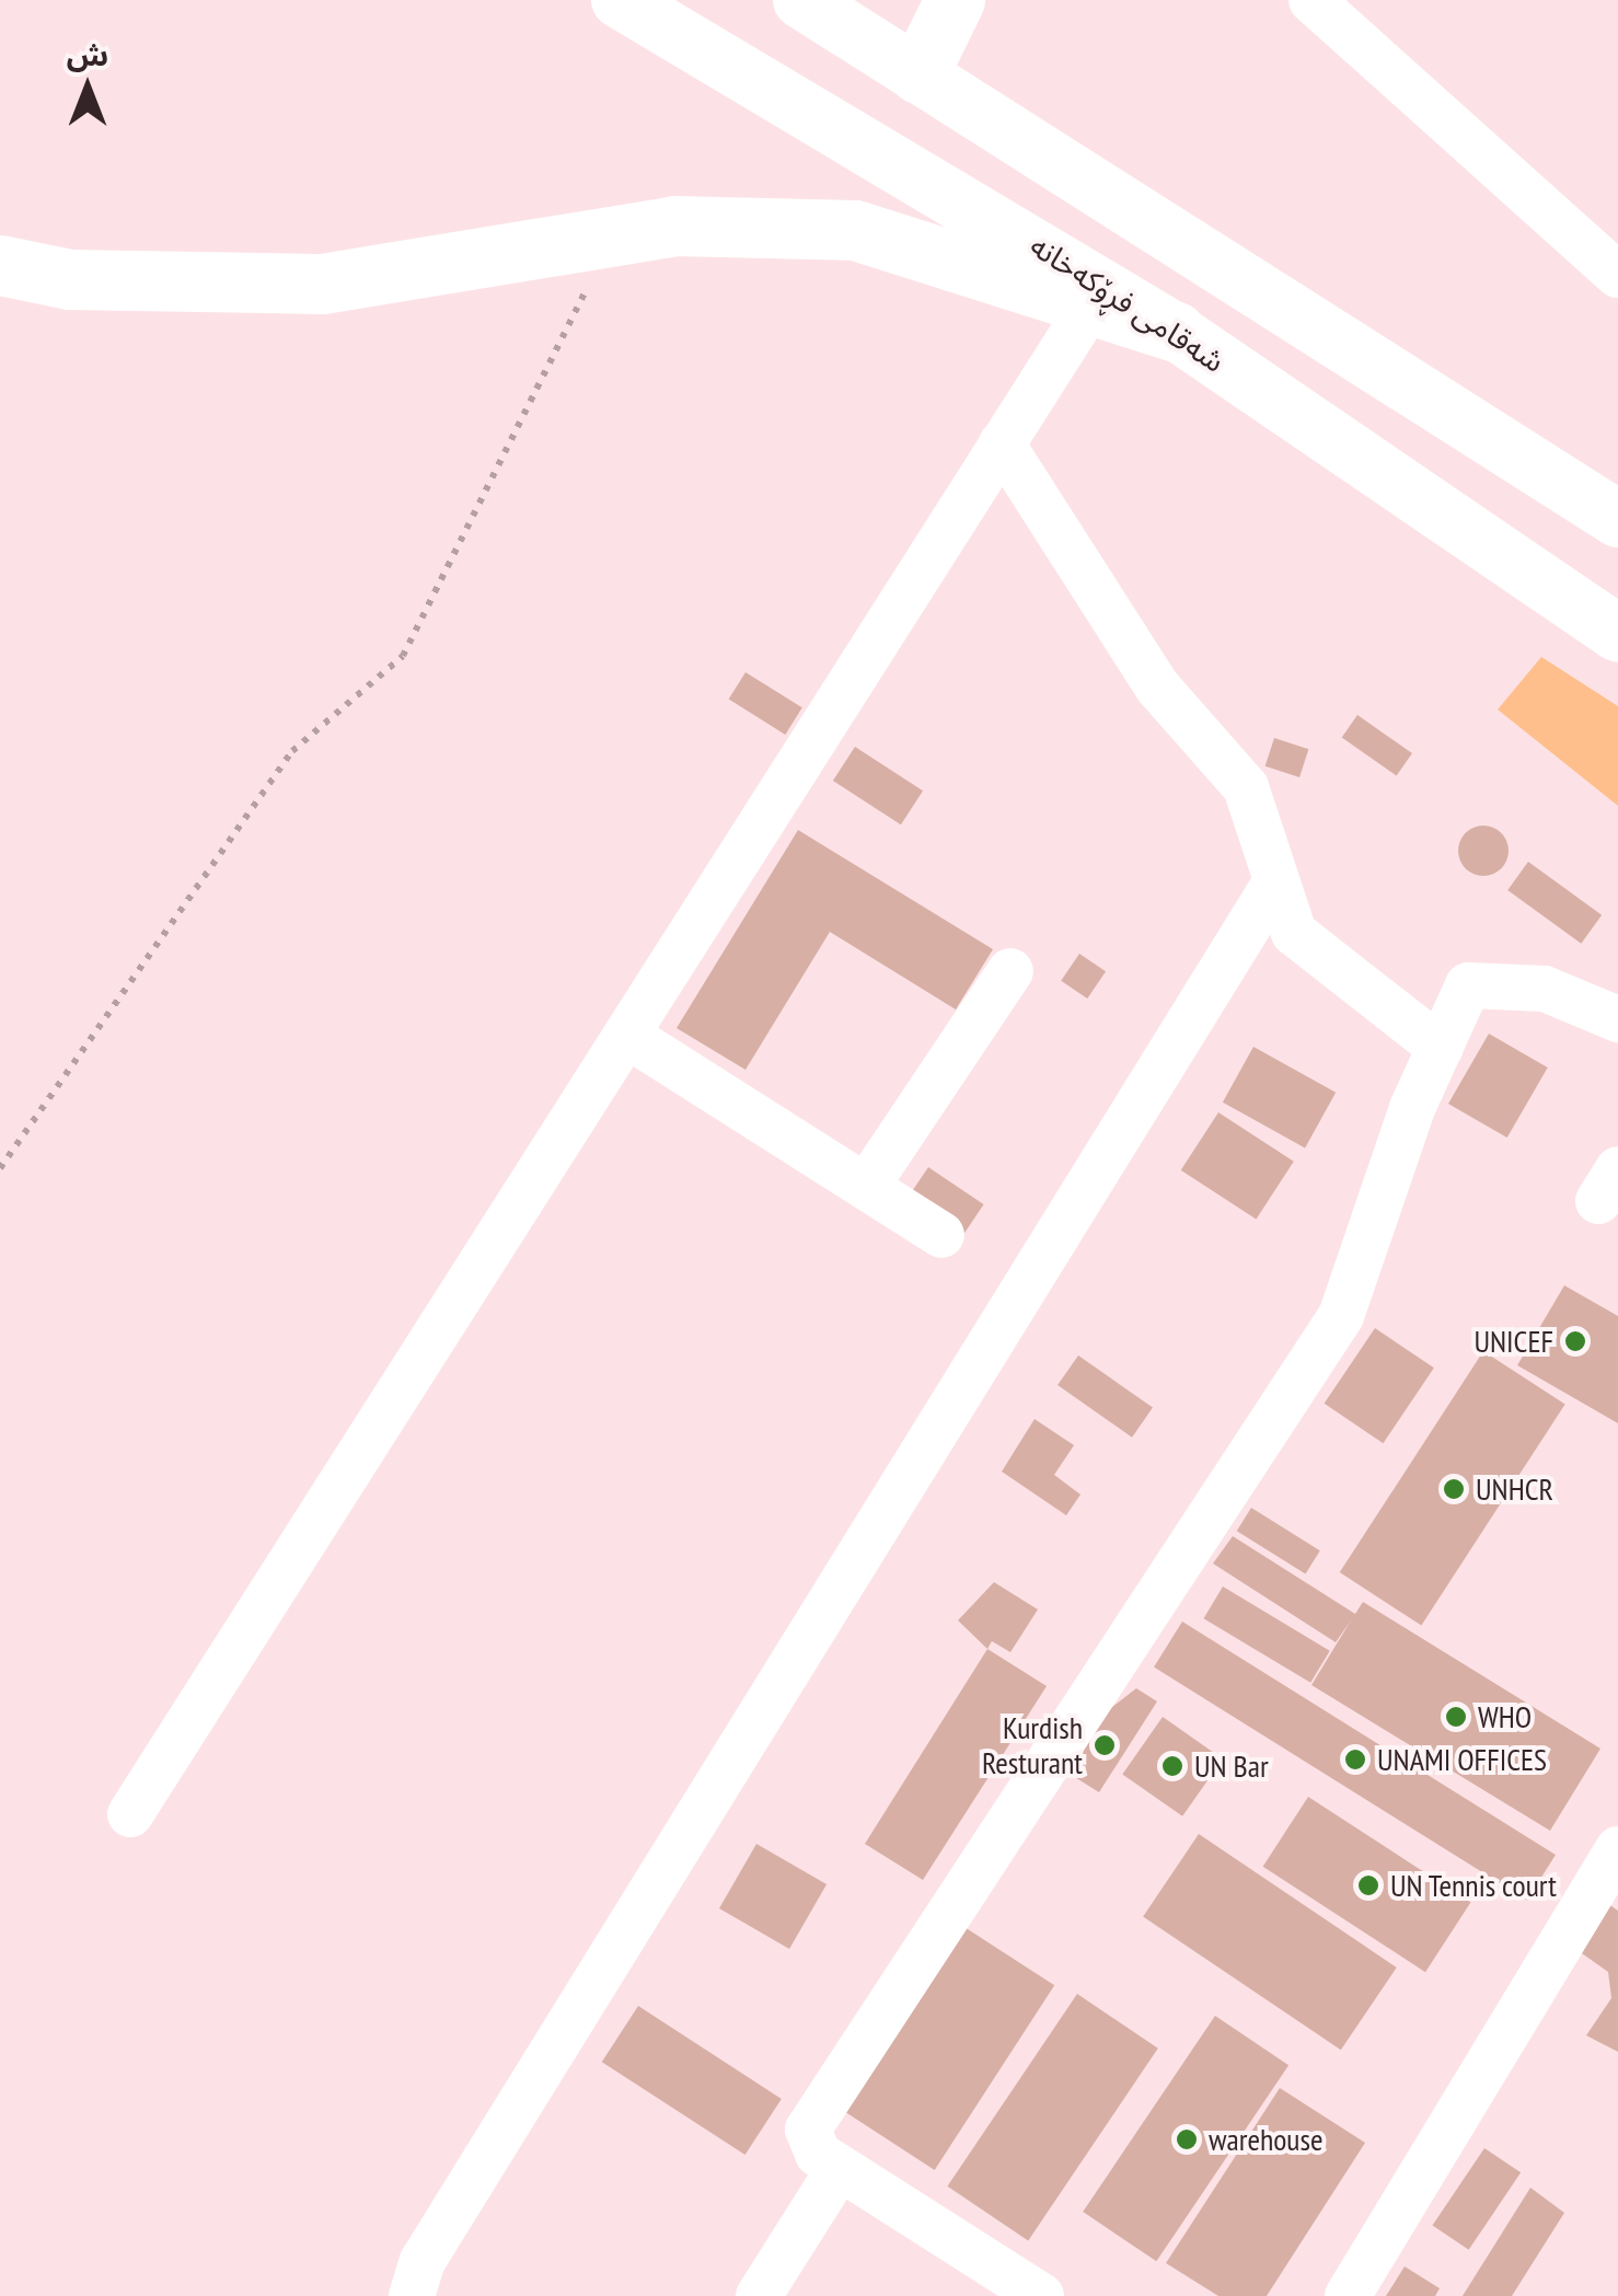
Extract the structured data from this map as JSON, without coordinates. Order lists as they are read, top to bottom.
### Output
{
  "streets": {
    "main road": ["شەقامی فڕۆکەخانە"]
  },
  "places": [
    "UNICEF",
    "UNHCR",
    "WHO",
    "Kurdish Resturant",
    "UNAMI OFFICES",
    "UN Bar",
    "UN Tennis court",
    "warehouse"
  ],
  "north": "top"
}
